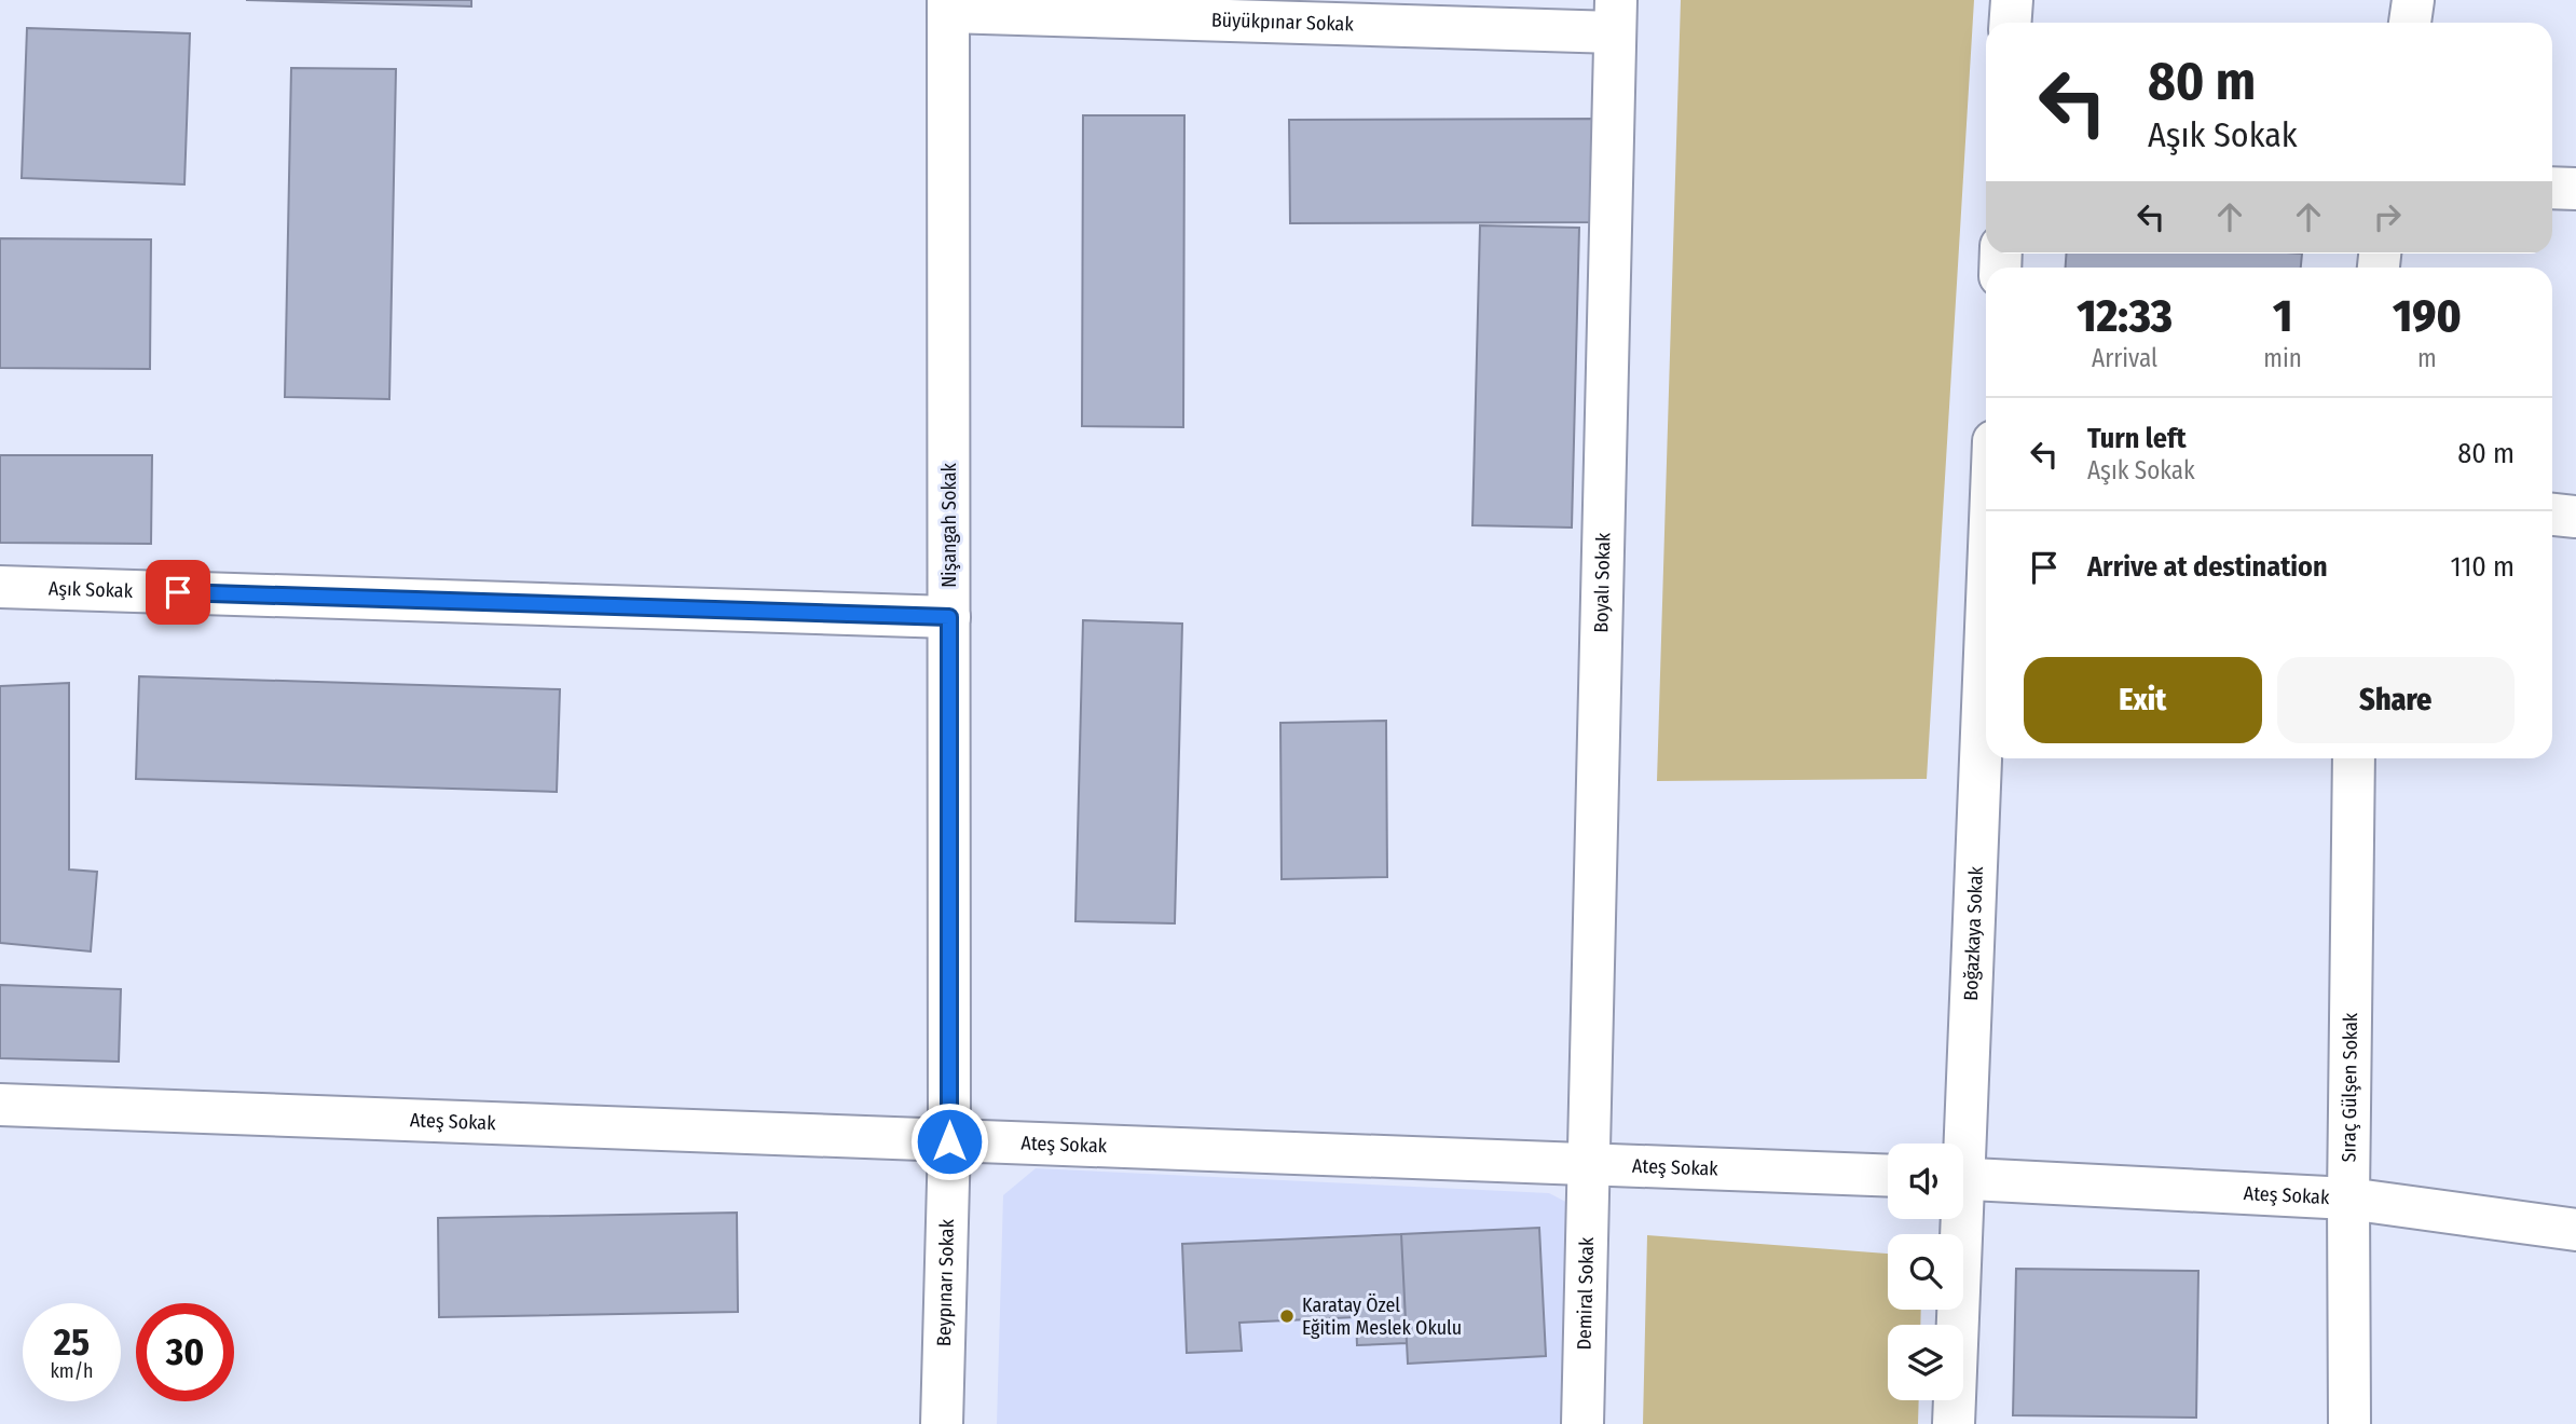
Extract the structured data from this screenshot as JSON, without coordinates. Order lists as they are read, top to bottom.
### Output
{
  "streets": {
    "street": [
      "Büyükpınar Sokak",
      "Nişangah Sokak",
      "Boyalı Sokak",
      "Aşık Sokak",
      "Boğazkaya Sokak",
      "Sıraç Gülşen Sokak",
      "Ateş Sokak",
      "Beypınarı Sokak",
      "Demiral Sokak"
    ]
  },
  "crossings": [
    ["Büyükpınar Sokak", "Nişangah Sokak"],
    ["Büyükpınar Sokak", "Boyalı Sokak"],
    ["Nişangah Sokak", "Aşık Sokak"],
    ["Nişangah Sokak", "Ateş Sokak"],
    ["Nişangah Sokak", "Beypınarı Sokak"],
    ["Boyalı Sokak", "Ateş Sokak"],
    ["Boyalı Sokak", "Demiral Sokak"],
    ["Sıraç Gülşen Sokak", "Ateş Sokak"],
    ["Ateş Sokak", "Beypınarı Sokak"],
    ["Ateş Sokak", "Demiral Sokak"]
  ],
  "places": ["Karatay Özel Eğitim Meslek Okulu"],
  "page": {
    "turn": ["80 m", "Aşık Sokak"],
    "eta": [
      "12:33",
      "Arrival",
      "1",
      "min",
      "190",
      "m"
    ],
    "list": [
      {
        "name": "Turn left",
        "note": "Aşık Sokak",
        "value": "80 m"
      },
      {
        "name": "Arrive at destination",
        "value": "110 m"
      }
    ],
    "buttons": ["Exit", "Share"],
    "speed": "25 km/h",
    "limit": "30"
  }
}
